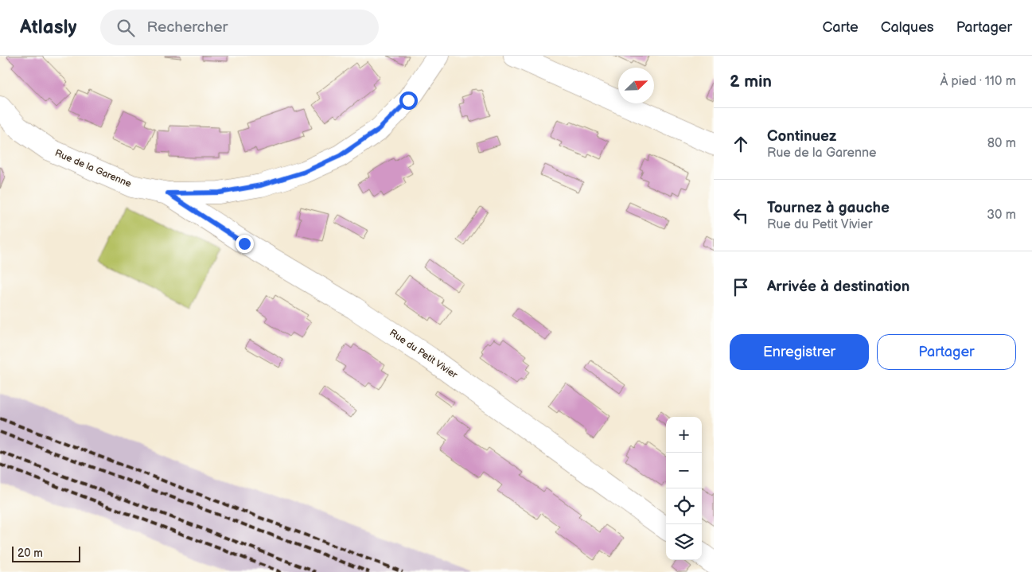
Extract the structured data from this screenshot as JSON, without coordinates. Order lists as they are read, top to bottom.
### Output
{
  "streets": {
    "street": ["Rue de la Garenne", "Rue du Petit Vivier"]
  },
  "crossings": [
    ["Rue de la Garenne", "Rue du Petit Vivier"]
  ],
  "scale_bar": "20 m",
  "north": "top right",
  "page": {
    "header": "Atlasly",
    "search": "Rechercher",
    "nav": ["Carte", "Calques", "Partager"],
    "heading": ["2 min", "À pied · 110 m"],
    "list": [
      ["Continuez", "Rue de la Garenne", "80 m"],
      ["Tournez à gauche", "Rue du Petit Vivier", "30 m"],
      "Arrivée à destination"
    ],
    "buttons": ["Enregistrer", "Partager"],
    "map_buttons": ["+", "−"],
    "scale": "20 m"
  }
}
